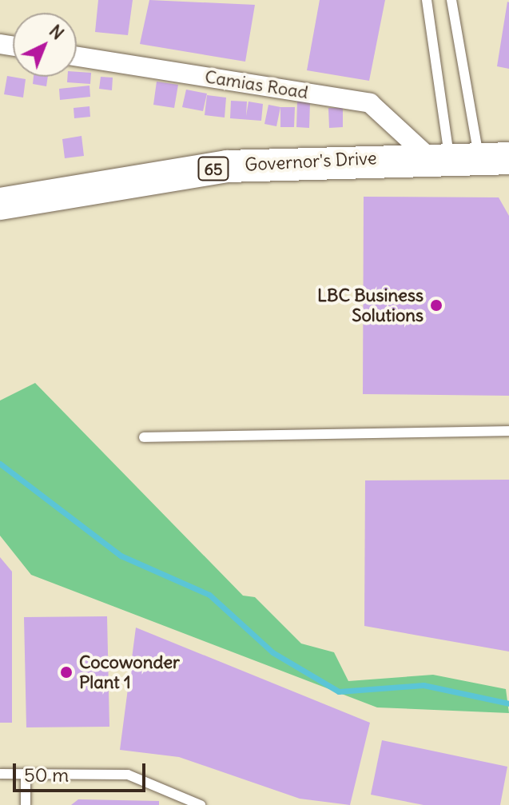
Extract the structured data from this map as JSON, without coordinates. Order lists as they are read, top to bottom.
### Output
{
  "streets": {
    "highway": ["Governor's Drive", "65"],
    "street": ["Camias Road"]
  },
  "crossings": [
    ["Camias Road", "Governor's Drive"]
  ],
  "places": ["LBC Business Solutions", "Cocowonder Plant 1"],
  "scale_bar": "50 m",
  "north": "top right"
}
